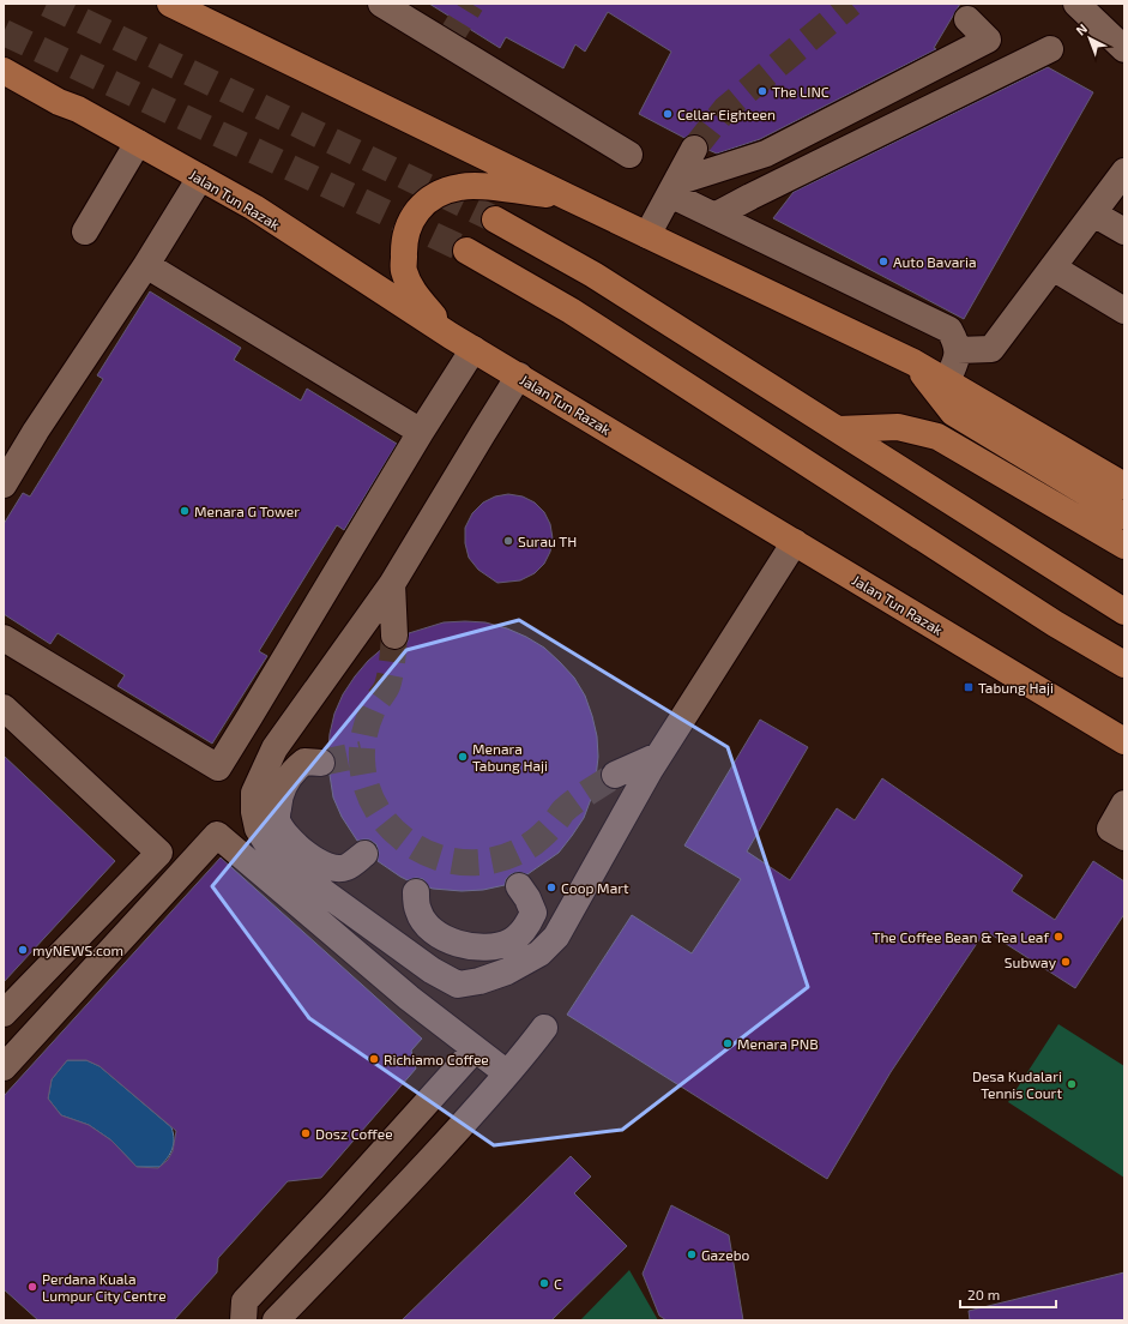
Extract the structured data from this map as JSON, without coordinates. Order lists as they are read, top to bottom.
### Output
{
  "streets": {
    "main road": ["Jalan Tun Razak"]
  },
  "places": {
    "other": [
      "The LINC",
      "Cellar Eighteen",
      "Auto Bavaria",
      "Menara G Tower",
      "Surau TH",
      "Menara Tabung Haji",
      "Coop Mart",
      "The Coffee Bean & Tea Leaf",
      "myNEWS.com",
      "Subway",
      "Menara PNB",
      "Richiamo Coffee",
      "Desa Kudalari Tennis Court",
      "Dosz Coffee",
      "Gazebo",
      "C",
      "Perdana Kuala Lumpur City Centre"
    ],
    "transit": ["Tabung Haji"]
  },
  "scale_bar": "20 m",
  "north": "top left"
}
